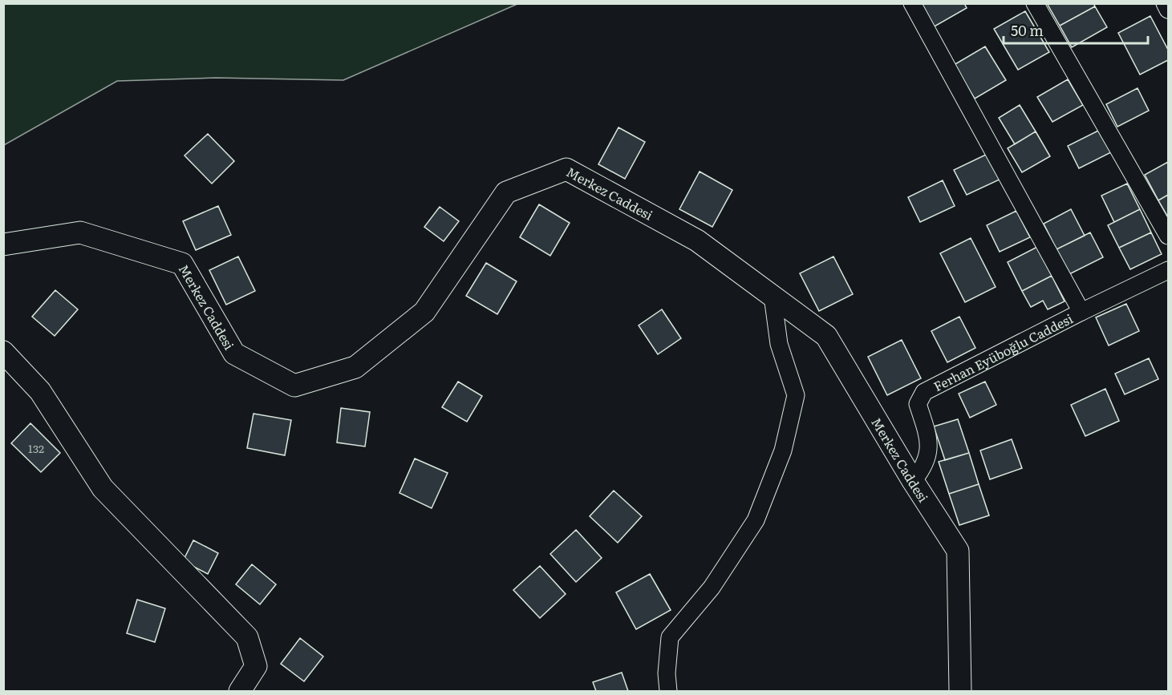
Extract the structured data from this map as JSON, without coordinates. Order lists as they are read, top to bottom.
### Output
{
  "streets": {
    "street": ["Merkez Caddesi", "Ferhan Eyüboğlu Caddesi"]
  },
  "crossings": [
    ["Merkez Caddesi", "Ferhan Eyüboğlu Caddesi"]
  ],
  "house_numbers": ["132"],
  "scale_bar": "50 m"
}
